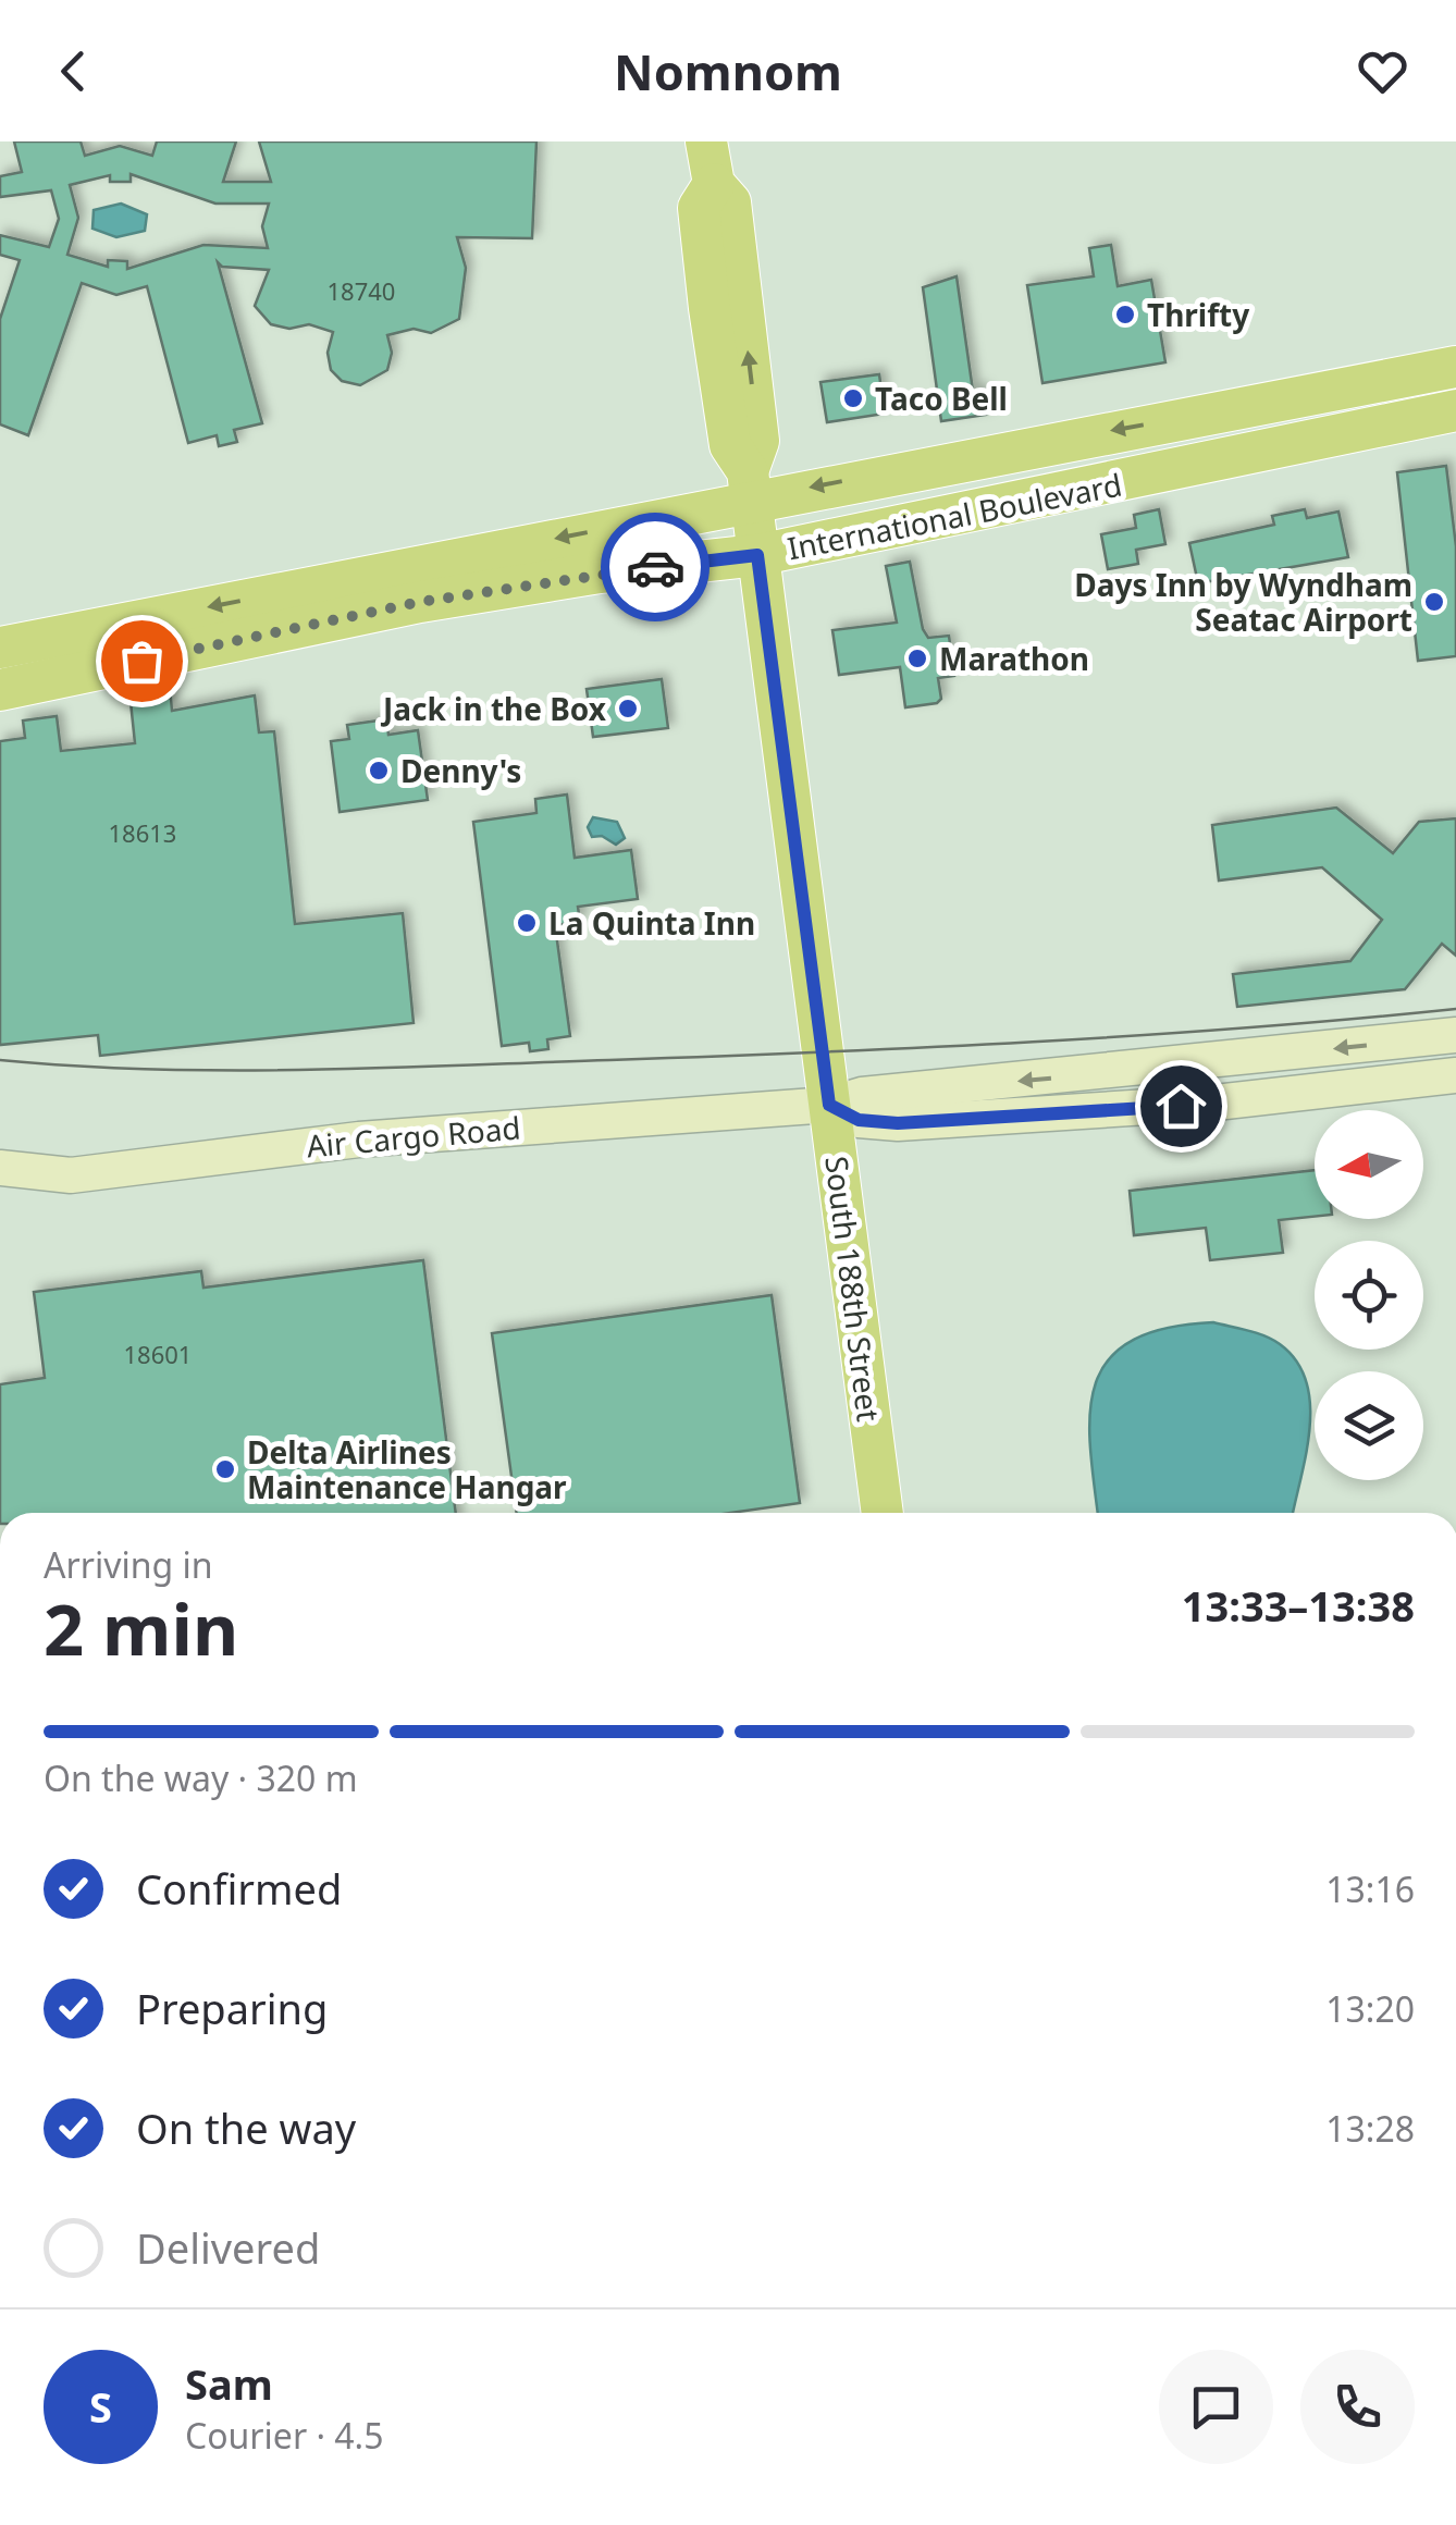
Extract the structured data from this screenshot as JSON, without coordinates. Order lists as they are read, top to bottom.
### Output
{
  "streets": {
    "main road": ["International Boulevard", "Air Cargo Road", "South 188th Street"]
  },
  "crossings": [
    ["International Boulevard", "South 188th Street"],
    ["Air Cargo Road", "South 188th Street"]
  ],
  "places": [
    "Thrifty",
    "Taco Bell",
    "Days Inn by Wyndham Seatac Airport",
    "Marathon",
    "Jack in the Box",
    "Denny's",
    "La Quinta Inn",
    "Delta Airlines Maintenance Hangar"
  ],
  "house_numbers": ["18740", "18613", "18601"],
  "north": "left",
  "page": {
    "header": "Nomnom",
    "heading": ["2 min", "Arriving in", "13:33–13:38"],
    "panel": ["Sam", "Courier · 4.5"],
    "bar": "On the way · 320 m",
    "list": [
      ["Confirmed", "13:16"],
      ["Preparing", "13:20"],
      ["On the way", "13:28"],
      "Delivered"
    ],
    "round": "S"
  }
}
